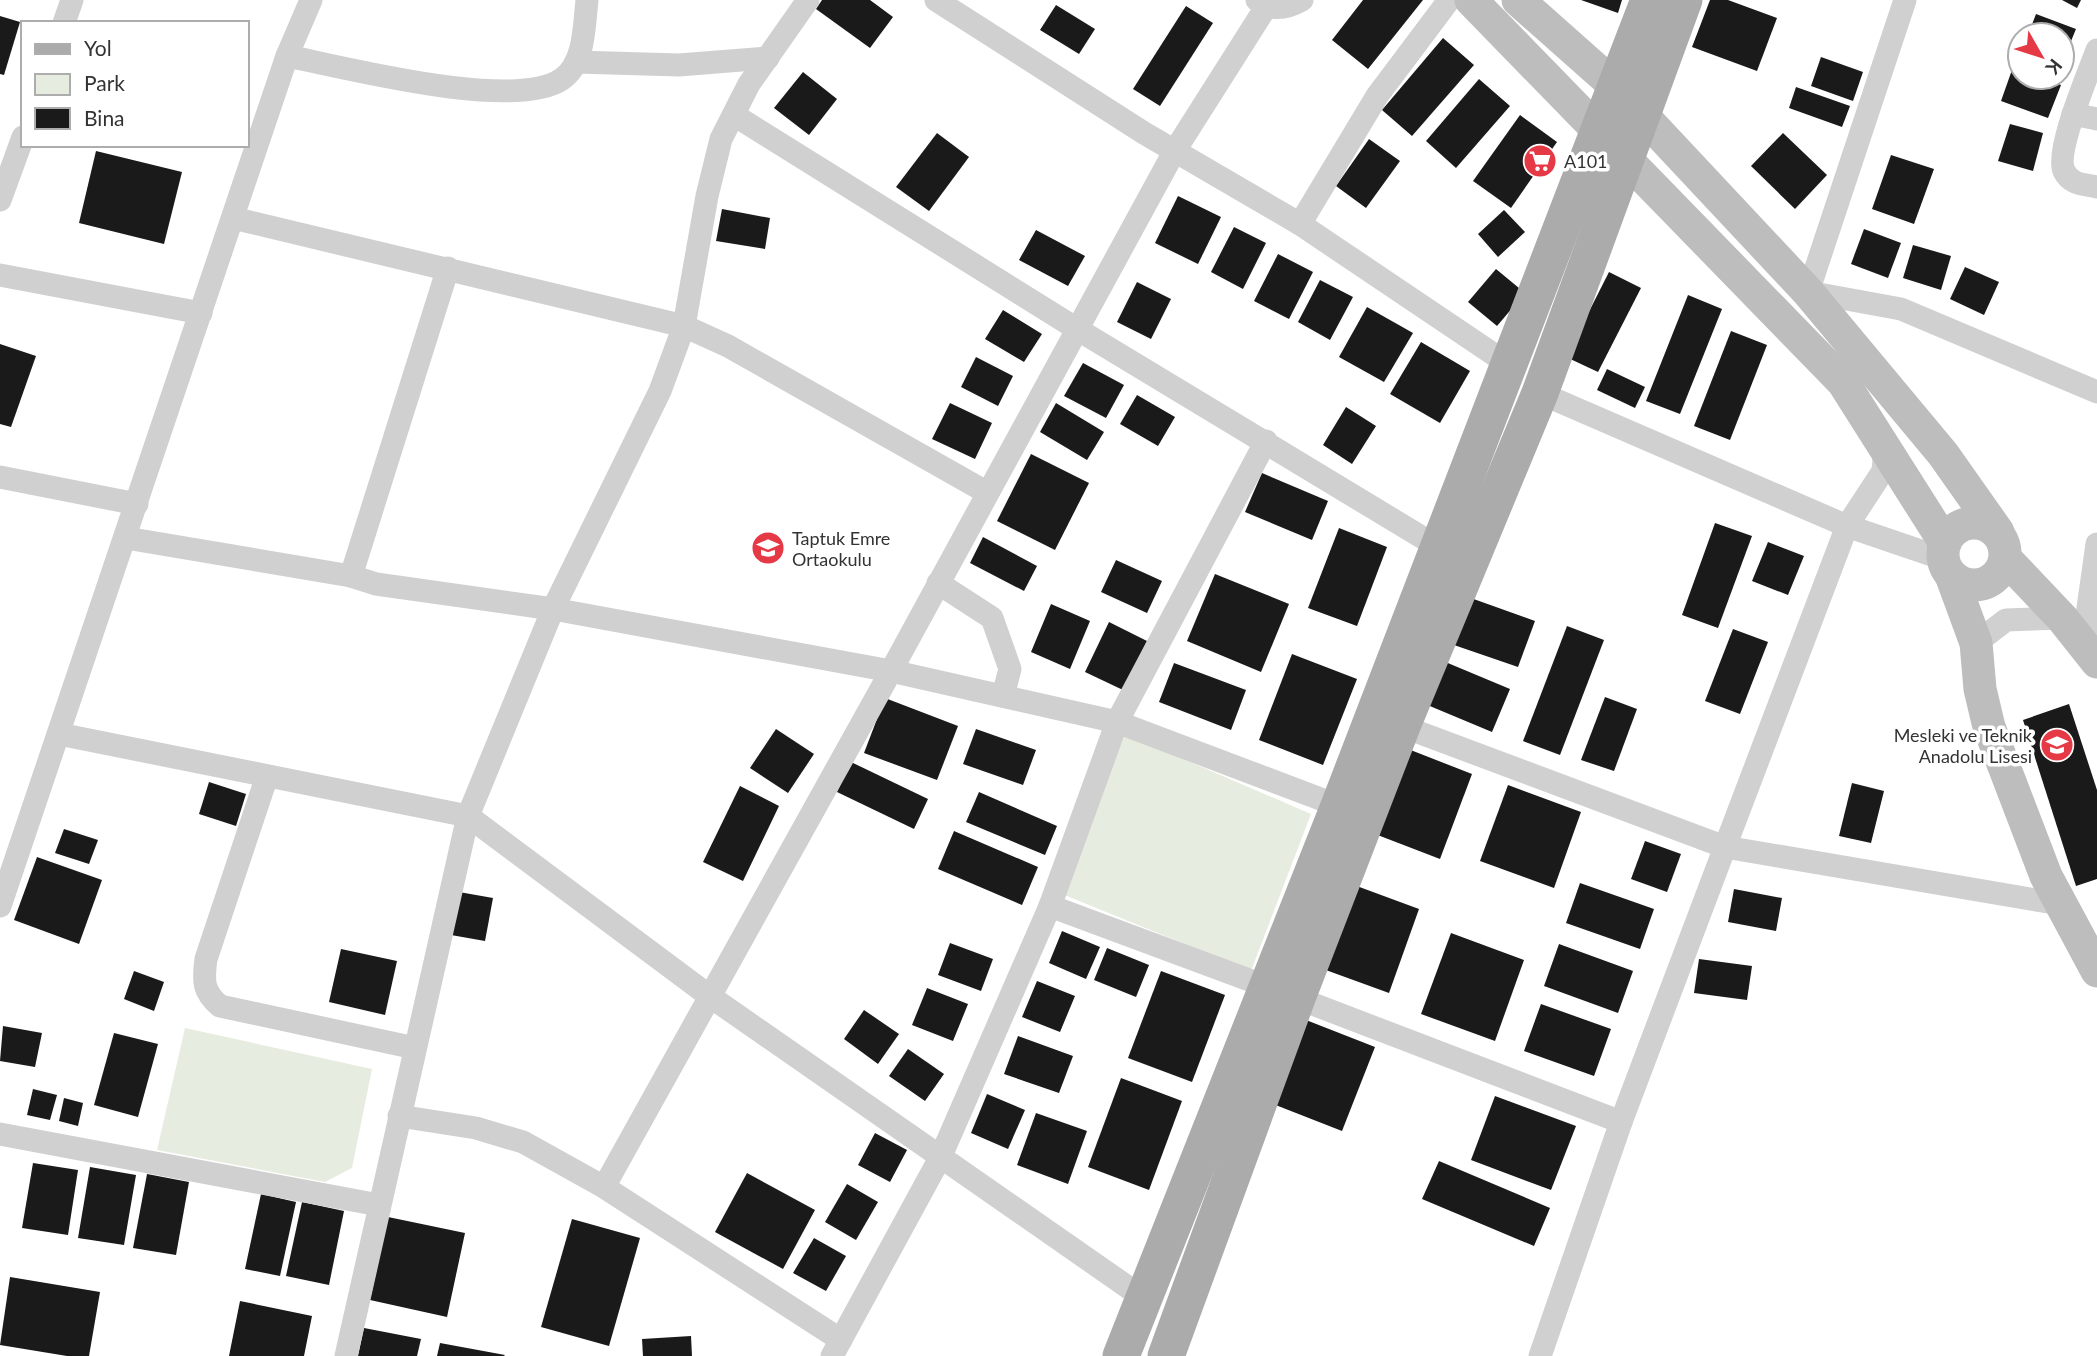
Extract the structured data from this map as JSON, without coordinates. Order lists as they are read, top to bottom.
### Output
{
  "places": {
    "supermarket": ["A101"],
    "school or university": ["Taptuk Emre Ortaokulu", "Mesleki ve Teknik Anadolu Lisesi"]
  },
  "legend": ["Yol", "Park", "Bina"],
  "north": "bottom right"
}
